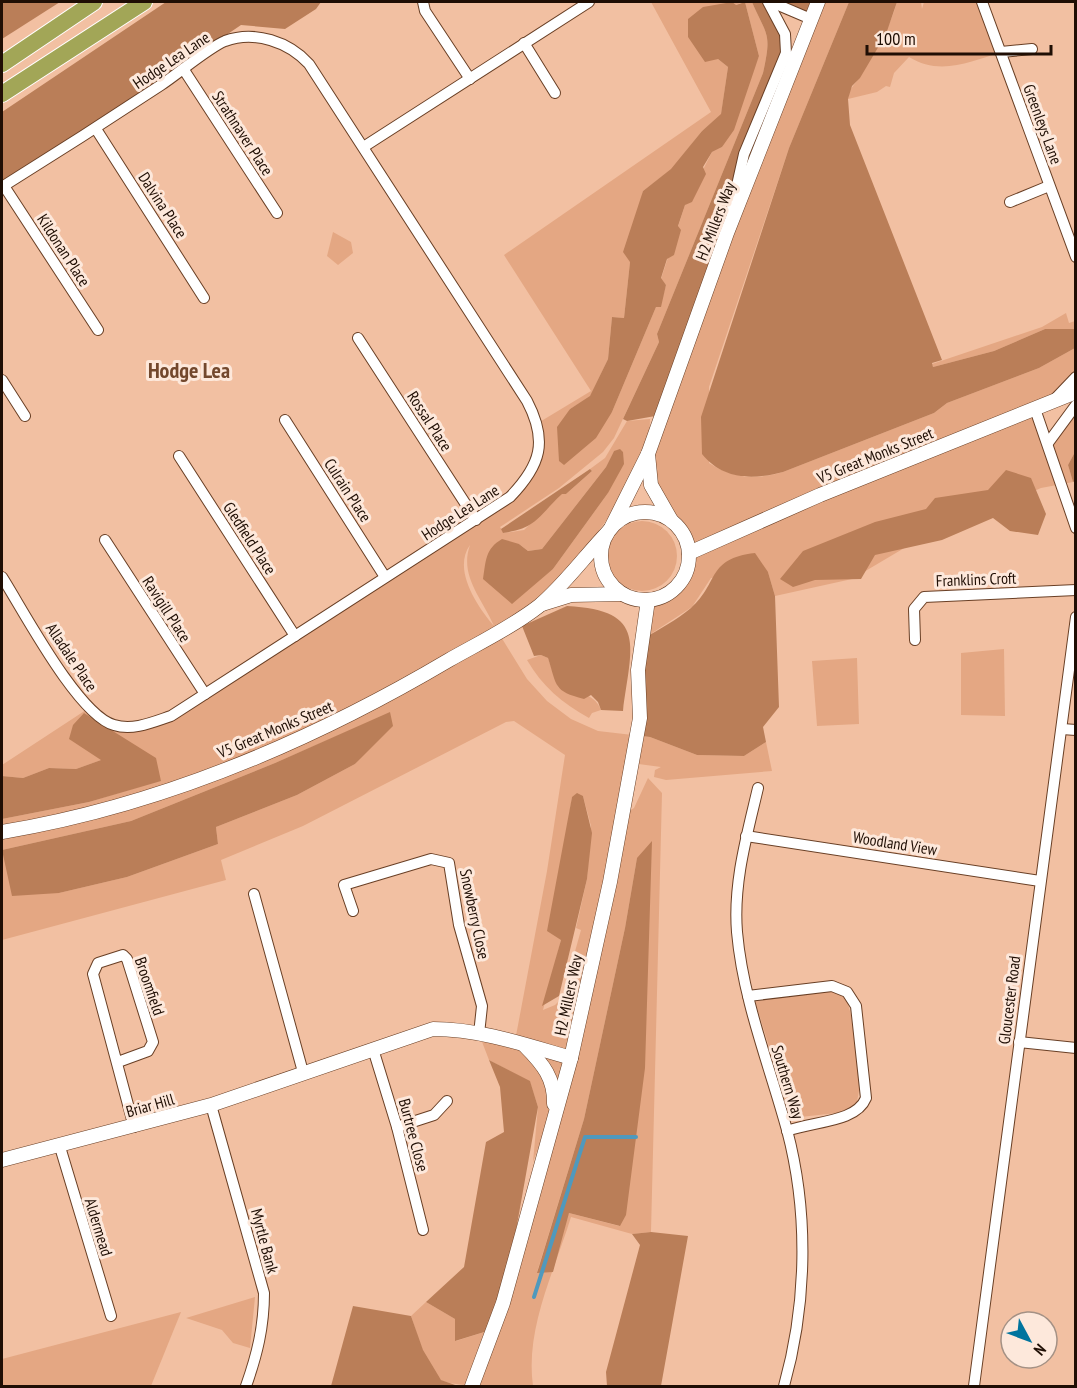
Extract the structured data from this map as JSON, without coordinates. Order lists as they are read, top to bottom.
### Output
{
  "streets": {
    "street": [
      "Hodge Lea Lane",
      "Greenleys Lane",
      "Strathnaver Place",
      "Dalvina Place",
      "H2 Millers Way",
      "Kildonan Place",
      "Rossal Place",
      "V5 Great Monks Street",
      "Culrain Place",
      "Gledfield Place",
      "Franklins Croft",
      "Ravigill Place",
      "Alladale Place",
      "Woodland View",
      "Snowberry Close",
      "Broomfield",
      "Gloucester Road",
      "Southern Way",
      "Briar Hill",
      "Burtree Close",
      "Aldermead",
      "Myrtle Bank"
    ]
  },
  "crossings": [
    ["Hodge Lea Lane", "Strathnaver Place"],
    ["Hodge Lea Lane", "Dalvina Place"],
    ["Hodge Lea Lane", "Kildonan Place"],
    ["Hodge Lea Lane", "Rossal Place"],
    ["Hodge Lea Lane", "Culrain Place"],
    ["Hodge Lea Lane", "Gledfield Place"],
    ["Hodge Lea Lane", "Ravigill Place"],
    ["Hodge Lea Lane", "Alladale Place"],
    ["H2 Millers Way", "V5 Great Monks Street"],
    ["H2 Millers Way", "Briar Hill"],
    ["Woodland View", "Gloucester Road"],
    ["Woodland View", "Southern Way"],
    ["Snowberry Close", "Briar Hill"],
    ["Broomfield", "Briar Hill"],
    ["Briar Hill", "Burtree Close"],
    ["Briar Hill", "Aldermead"],
    ["Briar Hill", "Myrtle Bank"]
  ],
  "districts": ["Hodge Lea"],
  "scale_bar": "100 m",
  "north": "bottom right"
}
